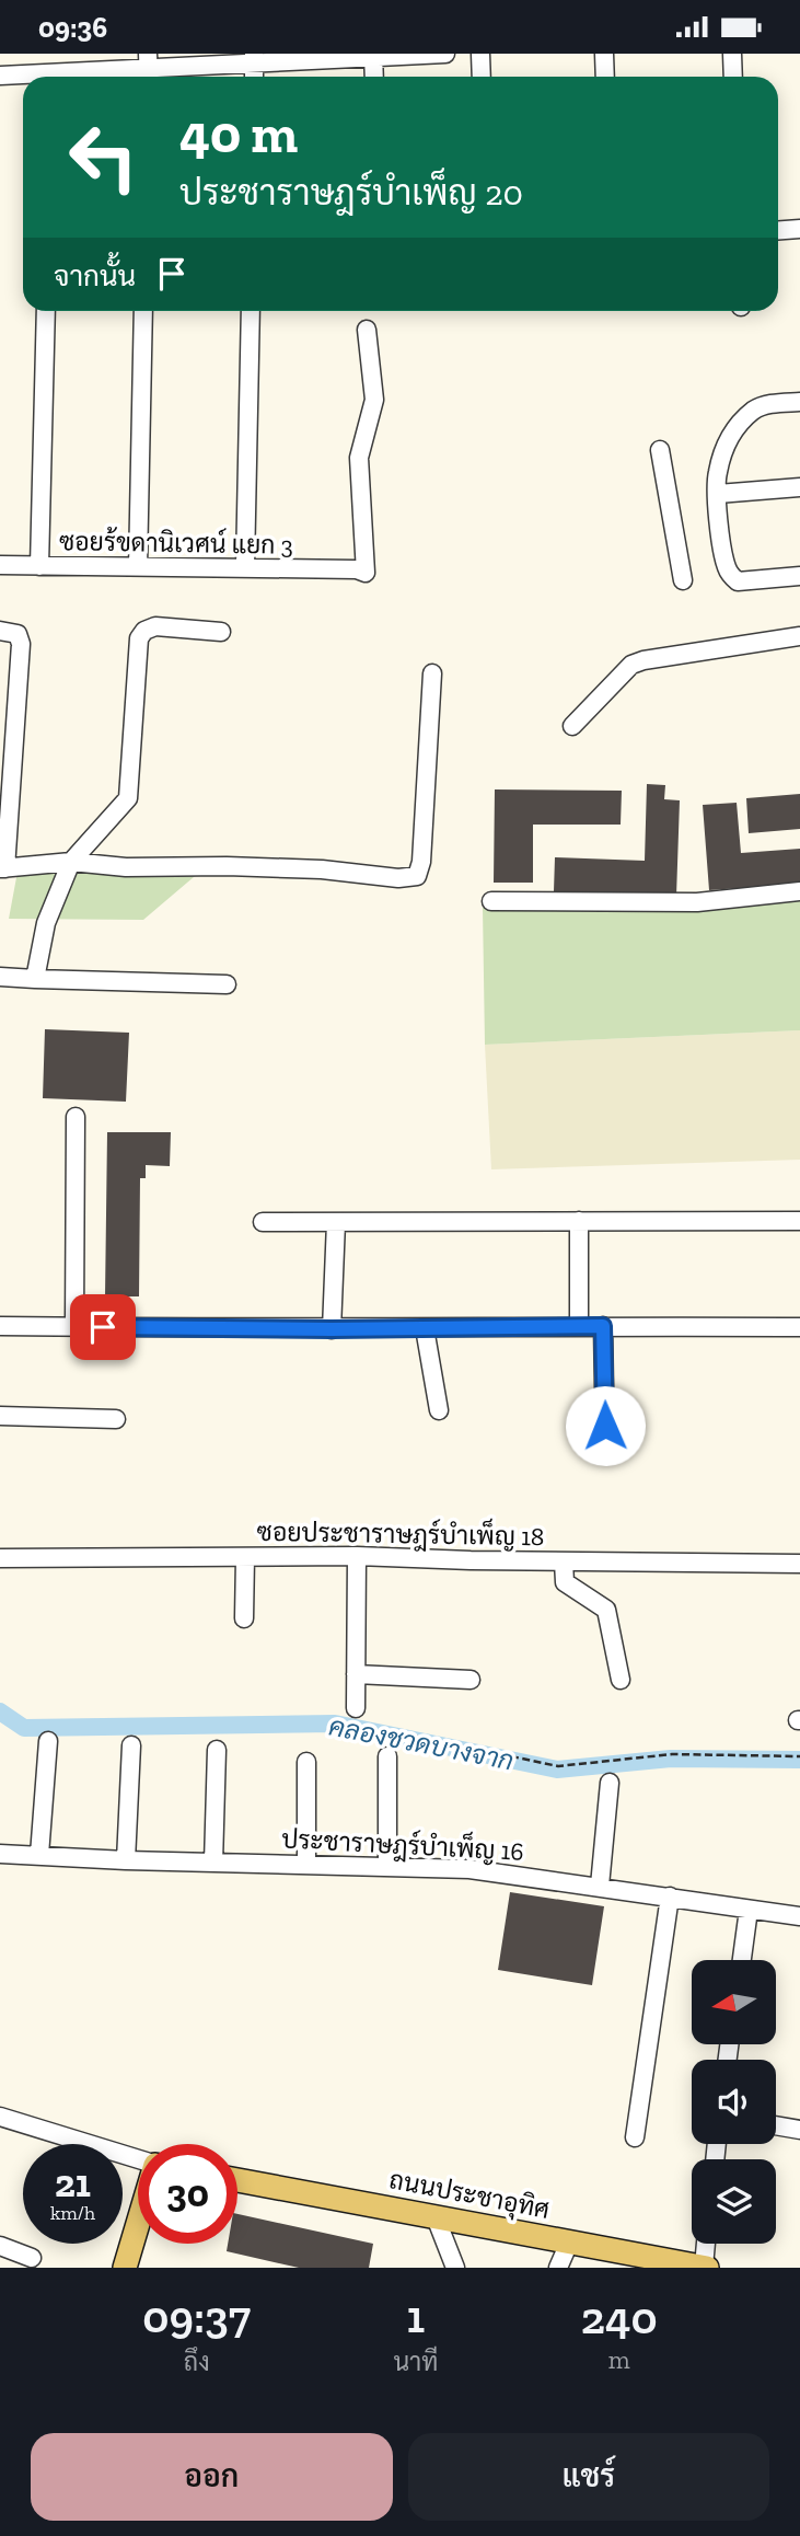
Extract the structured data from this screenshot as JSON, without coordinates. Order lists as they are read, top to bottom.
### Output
{
  "streets": {
    "main road": ["ถนนประชาอุทิศ"],
    "street": ["ซอยร้ขดานิเวศน์ แยก 3", "ซอยประชาราษฎร์บำเพ็ญ 18", "ประชาราษฎร์บำเพ็ญ 16"]
  },
  "water": ["คลองชวดบางจาก"],
  "north": "left",
  "page": {
    "status": "09:36",
    "turn": ["40 m", "ประชาราษฎร์บำเพ็ญ 20"],
    "then": "จากนั้น",
    "speed": "21 km/h",
    "limit": "30",
    "eta": [
      "09:37",
      "ถึง",
      "1",
      "นาที",
      "240",
      "m"
    ],
    "buttons": ["ออก", "แชร์"]
  }
}
